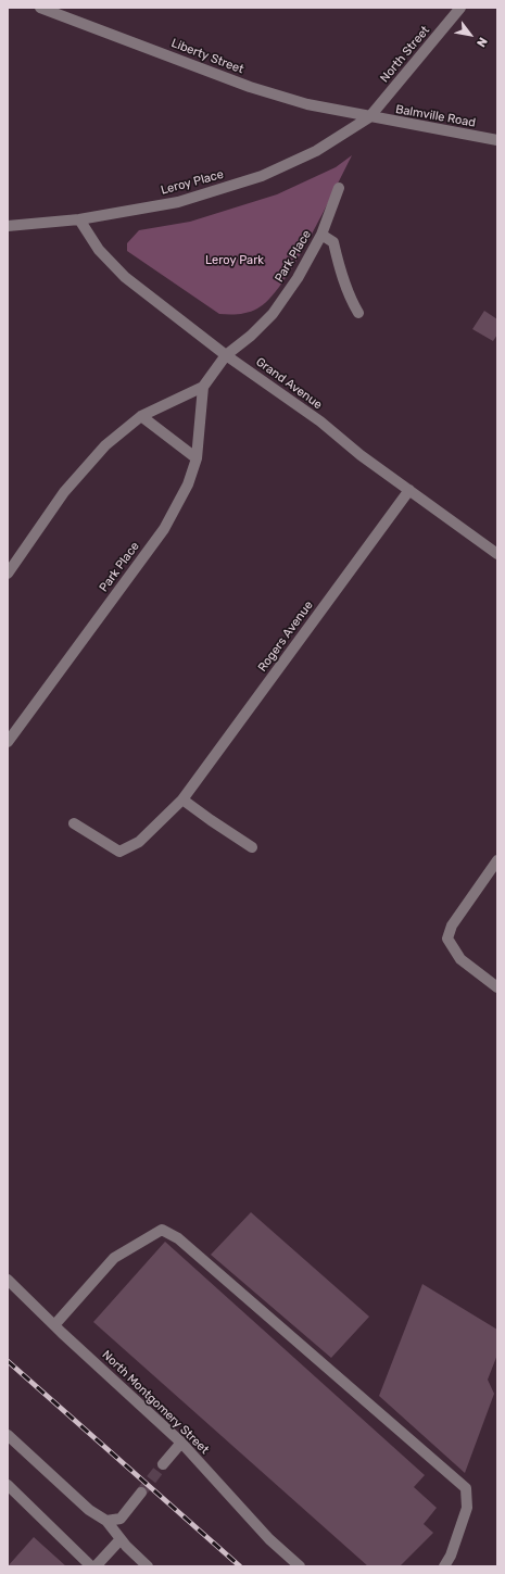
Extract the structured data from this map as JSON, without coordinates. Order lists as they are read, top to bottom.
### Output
{
  "streets": {
    "street": [
      "North Street",
      "Liberty Street",
      "Balmville Road",
      "Leroy Place",
      "Park Place",
      "Grand Avenue",
      "Rogers Avenue",
      "North Montgomery Street"
    ]
  },
  "crossings": [
    ["North Street", "Liberty Street"],
    ["North Street", "Balmville Road"],
    ["North Street", "Leroy Place"],
    ["Liberty Street", "Balmville Road"],
    ["Liberty Street", "Leroy Place"],
    ["Balmville Road", "Leroy Place"],
    ["Leroy Place", "Grand Avenue"],
    ["Park Place", "Grand Avenue"],
    ["Grand Avenue", "Rogers Avenue"]
  ],
  "parks": ["Leroy Park"],
  "north": "bottom right"
}
